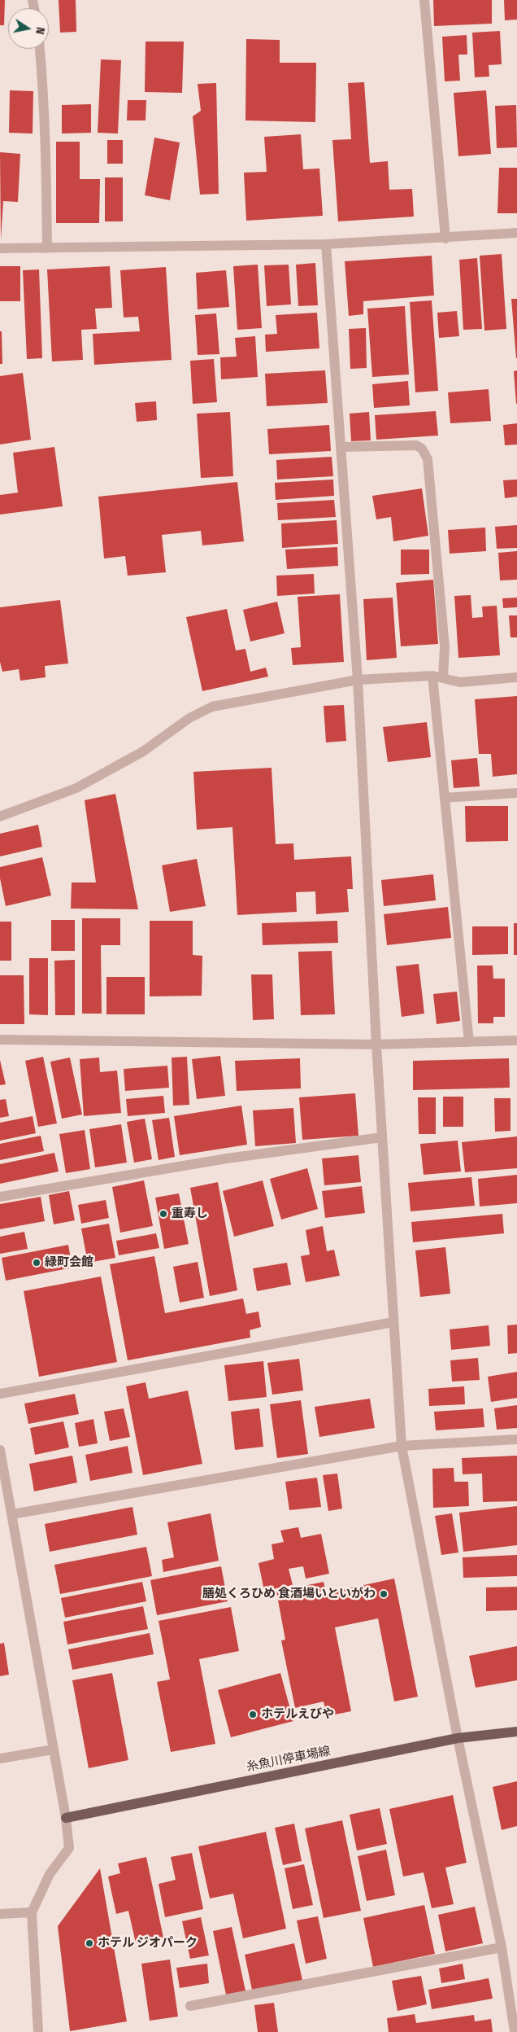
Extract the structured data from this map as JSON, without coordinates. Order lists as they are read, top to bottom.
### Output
{
  "streets": {
    "main road": ["糸魚川停車場線"]
  },
  "places": [
    "重寿し",
    "緑町会館",
    "膳処くろひめ 食酒場いといがわ",
    "ホテルえびや",
    "ホテル ジオパーク"
  ],
  "north": "right"
}
